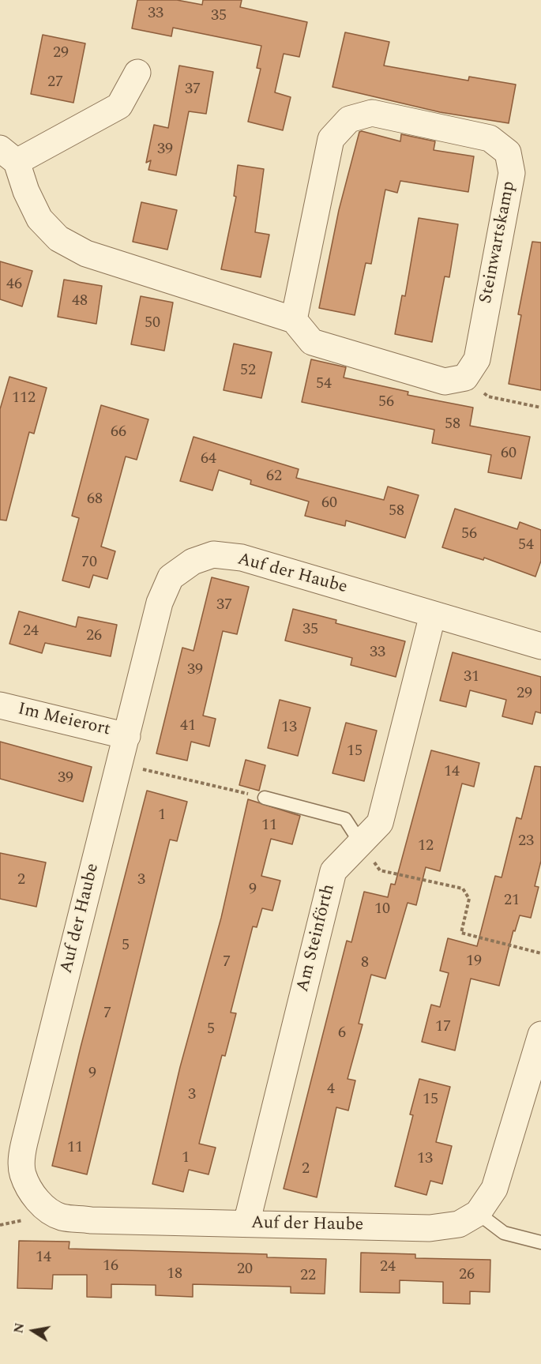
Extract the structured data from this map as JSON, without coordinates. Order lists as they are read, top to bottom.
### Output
{
  "streets": {
    "street": [
      "Steinwartskamp",
      "Auf der Haube",
      "Im Meierort",
      "Am Steinförth"
    ]
  },
  "crossings": [
    ["Auf der Haube", "Im Meierort"],
    ["Auf der Haube", "Am Steinförth"]
  ],
  "house_numbers": [
    "33",
    "35",
    "29",
    "27",
    "37",
    "39",
    "46",
    "48",
    "50",
    "52",
    "54",
    "112",
    "56",
    "58",
    "66",
    "60",
    "64",
    "62",
    "68",
    "60",
    "58",
    "56",
    "54",
    "70",
    "37",
    "35",
    "24",
    "26",
    "33",
    "39",
    "31",
    "29",
    "41",
    "13",
    "15",
    "14",
    "39",
    "1",
    "11",
    "23",
    "12",
    "2",
    "3",
    "9",
    "21",
    "10",
    "5",
    "19",
    "7",
    "8",
    "7",
    "17",
    "5",
    "6",
    "9",
    "4",
    "3",
    "15",
    "11",
    "1",
    "13",
    "2",
    "14",
    "16",
    "24",
    "20",
    "18",
    "26",
    "22"
  ],
  "north": "left"
}
